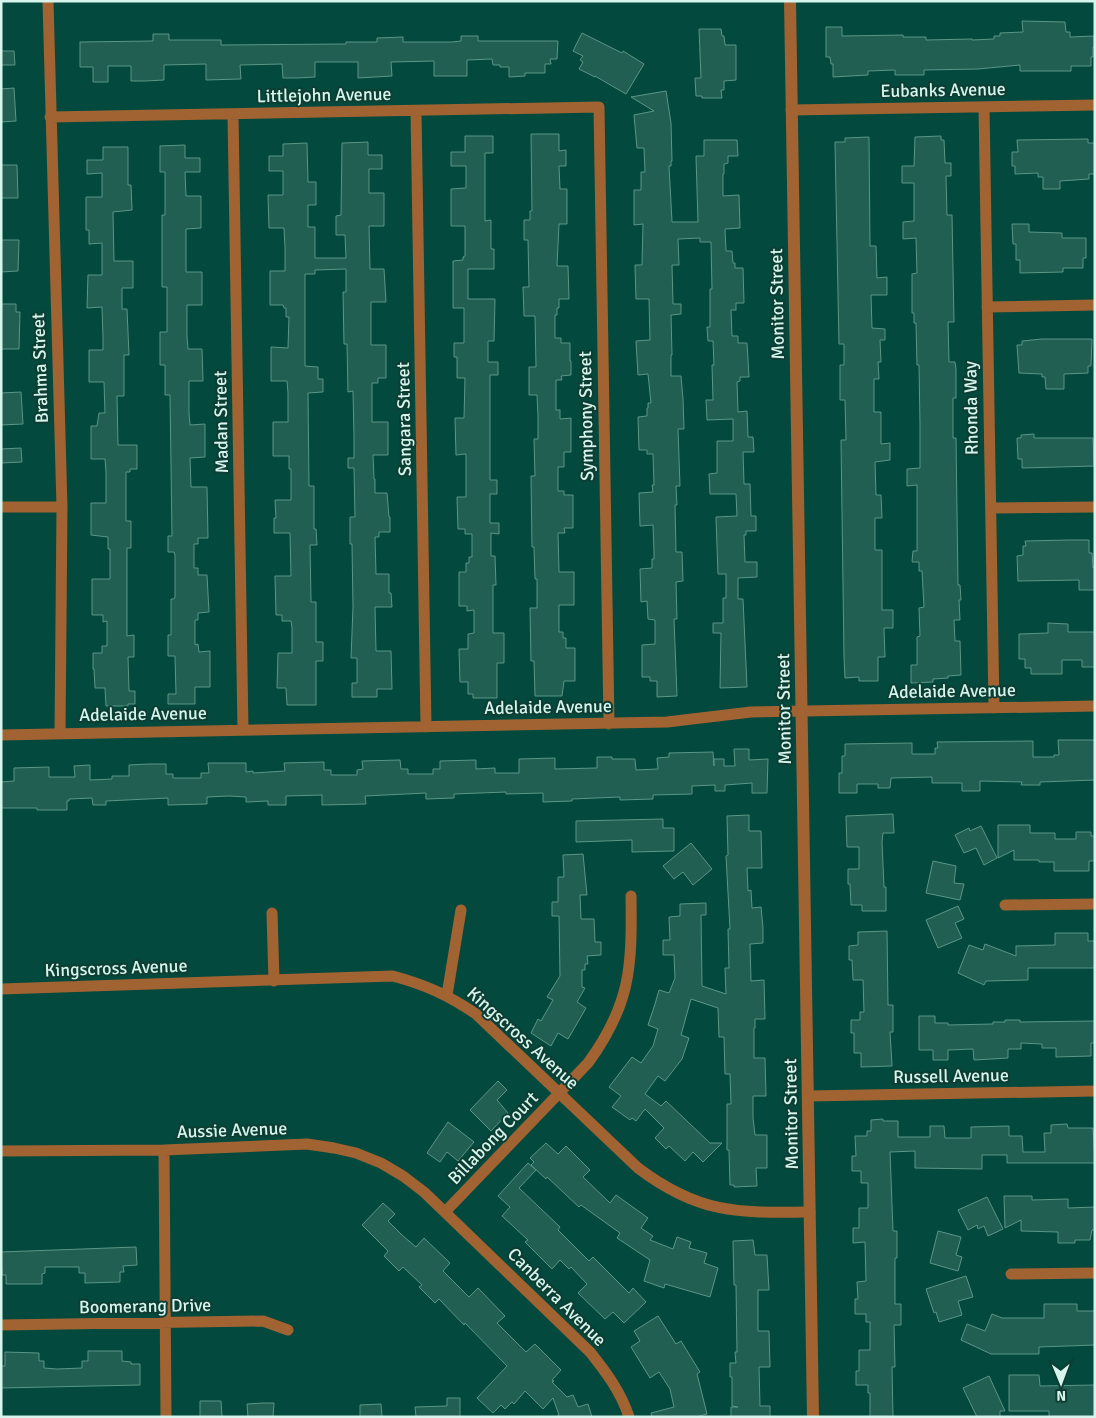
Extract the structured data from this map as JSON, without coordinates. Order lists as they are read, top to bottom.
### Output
{
  "streets": {
    "street": [
      "Eubanks Avenue",
      "Littlejohn Avenue",
      "Monitor Street",
      "Brahma Street",
      "Rhonda Way",
      "Symphony Street",
      "Sangara Street",
      "Madan Street",
      "Adelaide Avenue",
      "Kingscross Avenue",
      "Russell Avenue",
      "Aussie Avenue",
      "Billabong Court",
      "Canberra Avenue",
      "Boomerang Drive"
    ]
  },
  "crossings": [
    ["Eubanks Avenue", "Monitor Street"],
    ["Eubanks Avenue", "Rhonda Way"],
    ["Littlejohn Avenue", "Brahma Street"],
    ["Littlejohn Avenue", "Symphony Street"],
    ["Littlejohn Avenue", "Sangara Street"],
    ["Littlejohn Avenue", "Madan Street"],
    ["Monitor Street", "Adelaide Avenue"],
    ["Monitor Street", "Kingscross Avenue"],
    ["Monitor Street", "Russell Avenue"],
    ["Brahma Street", "Adelaide Avenue"],
    ["Rhonda Way", "Adelaide Avenue"],
    ["Symphony Street", "Adelaide Avenue"],
    ["Sangara Street", "Adelaide Avenue"],
    ["Madan Street", "Adelaide Avenue"],
    ["Kingscross Avenue", "Billabong Court"],
    ["Aussie Avenue", "Billabong Court"],
    ["Aussie Avenue", "Canberra Avenue"],
    ["Billabong Court", "Canberra Avenue"]
  ],
  "north": "bottom"
}
